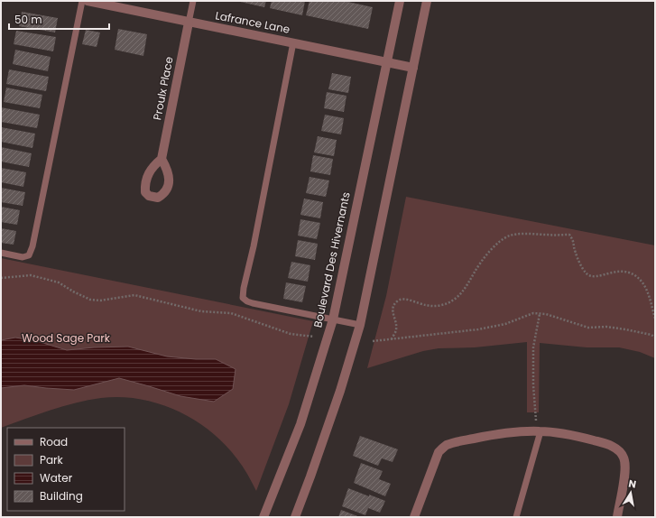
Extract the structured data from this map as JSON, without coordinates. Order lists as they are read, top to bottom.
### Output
{
  "streets": {
    "street": ["Lafrance Lane", "Proulx Place", "Boulevard Des Hivernants"]
  },
  "crossings": [
    ["Lafrance Lane", "Proulx Place"],
    ["Lafrance Lane", "Boulevard Des Hivernants"]
  ],
  "parks": ["Wood Sage Park"],
  "legend": [
    "Road",
    "Park",
    "Water",
    "Building"
  ],
  "scale_bar": "50 m",
  "north": "top"
}
